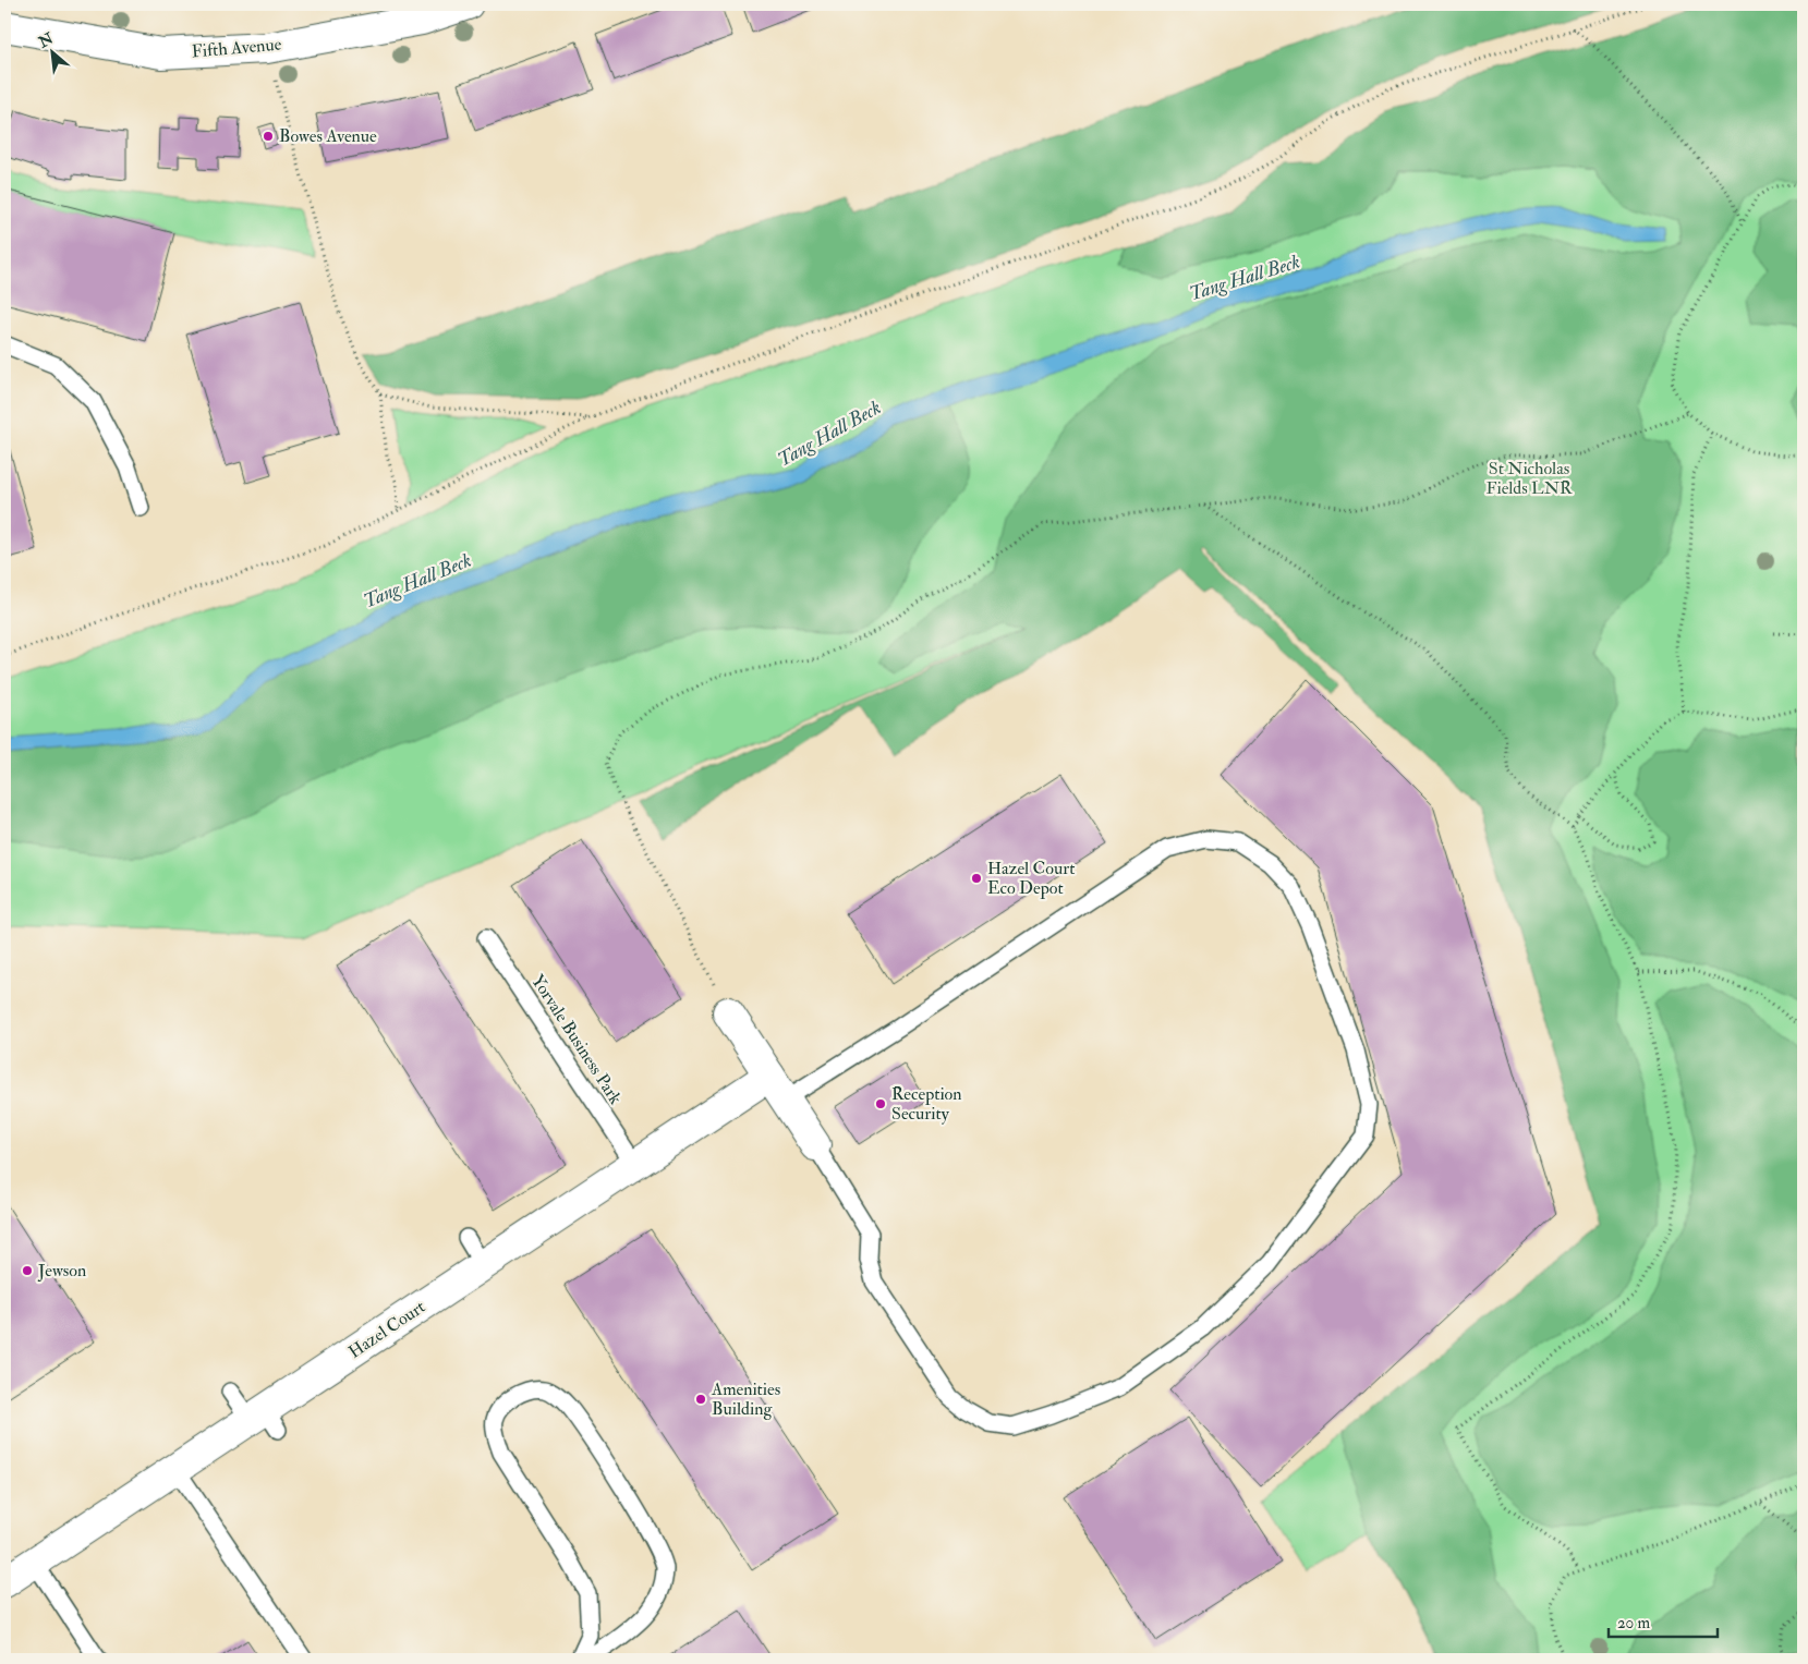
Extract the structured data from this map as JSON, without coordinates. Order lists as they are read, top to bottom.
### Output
{
  "streets": {
    "street": ["Fifth Avenue", "Hazel Court"],
    "lane": ["Yorvale Business Park"]
  },
  "crossings": [
    ["Yorvale Business Park", "Hazel Court"]
  ],
  "water": ["Tang Hall Beck"],
  "parks": ["St Nicholas Fields LNR"],
  "places": [
    "Bowes Avenue",
    "Hazel Court Eco Depot",
    "Reception Security",
    "Jewson",
    "Amenities Building"
  ],
  "scale_bar": "20 m",
  "north": "top left"
}
